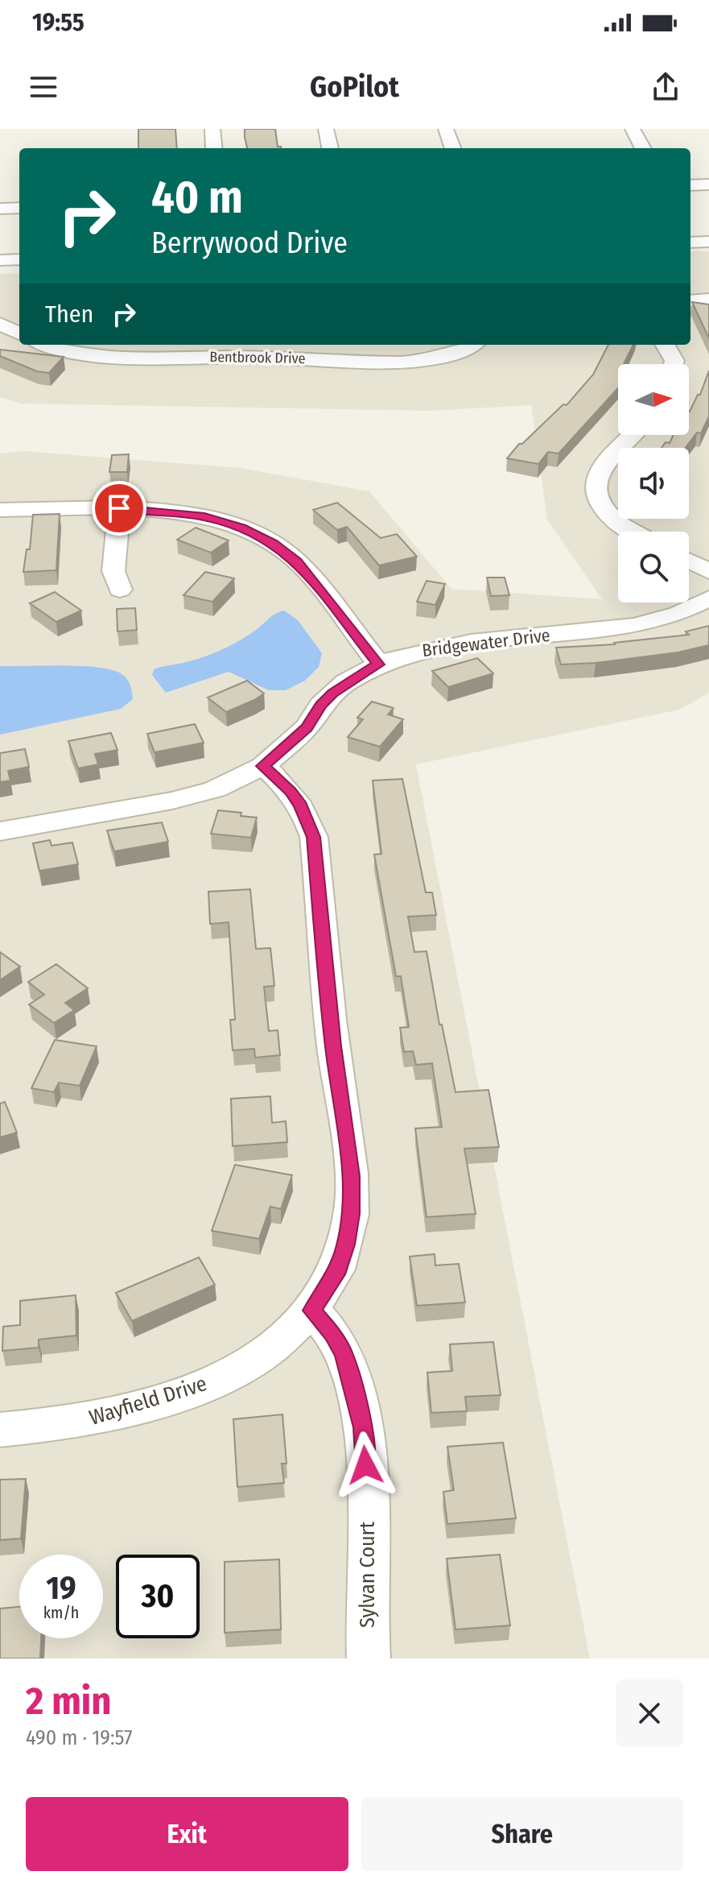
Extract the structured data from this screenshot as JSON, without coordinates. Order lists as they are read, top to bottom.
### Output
{
  "streets": {
    "street": [
      "Bentbrook Drive",
      "Bridgewater Drive",
      "Wayfield Drive",
      "Sylvan Court"
    ]
  },
  "crossings": [
    ["Bridgewater Drive", "Wayfield Drive"],
    ["Wayfield Drive", "Sylvan Court"]
  ],
  "north": "right",
  "page": {
    "status": "19:55",
    "header": "GoPilot",
    "turn": ["40 m", "Berrywood Drive"],
    "then": "Then",
    "speed": "19 km/h",
    "limit": "30",
    "heading": ["2 min", "490 m · 19:57"],
    "buttons": ["Exit", "Share"]
  }
}
